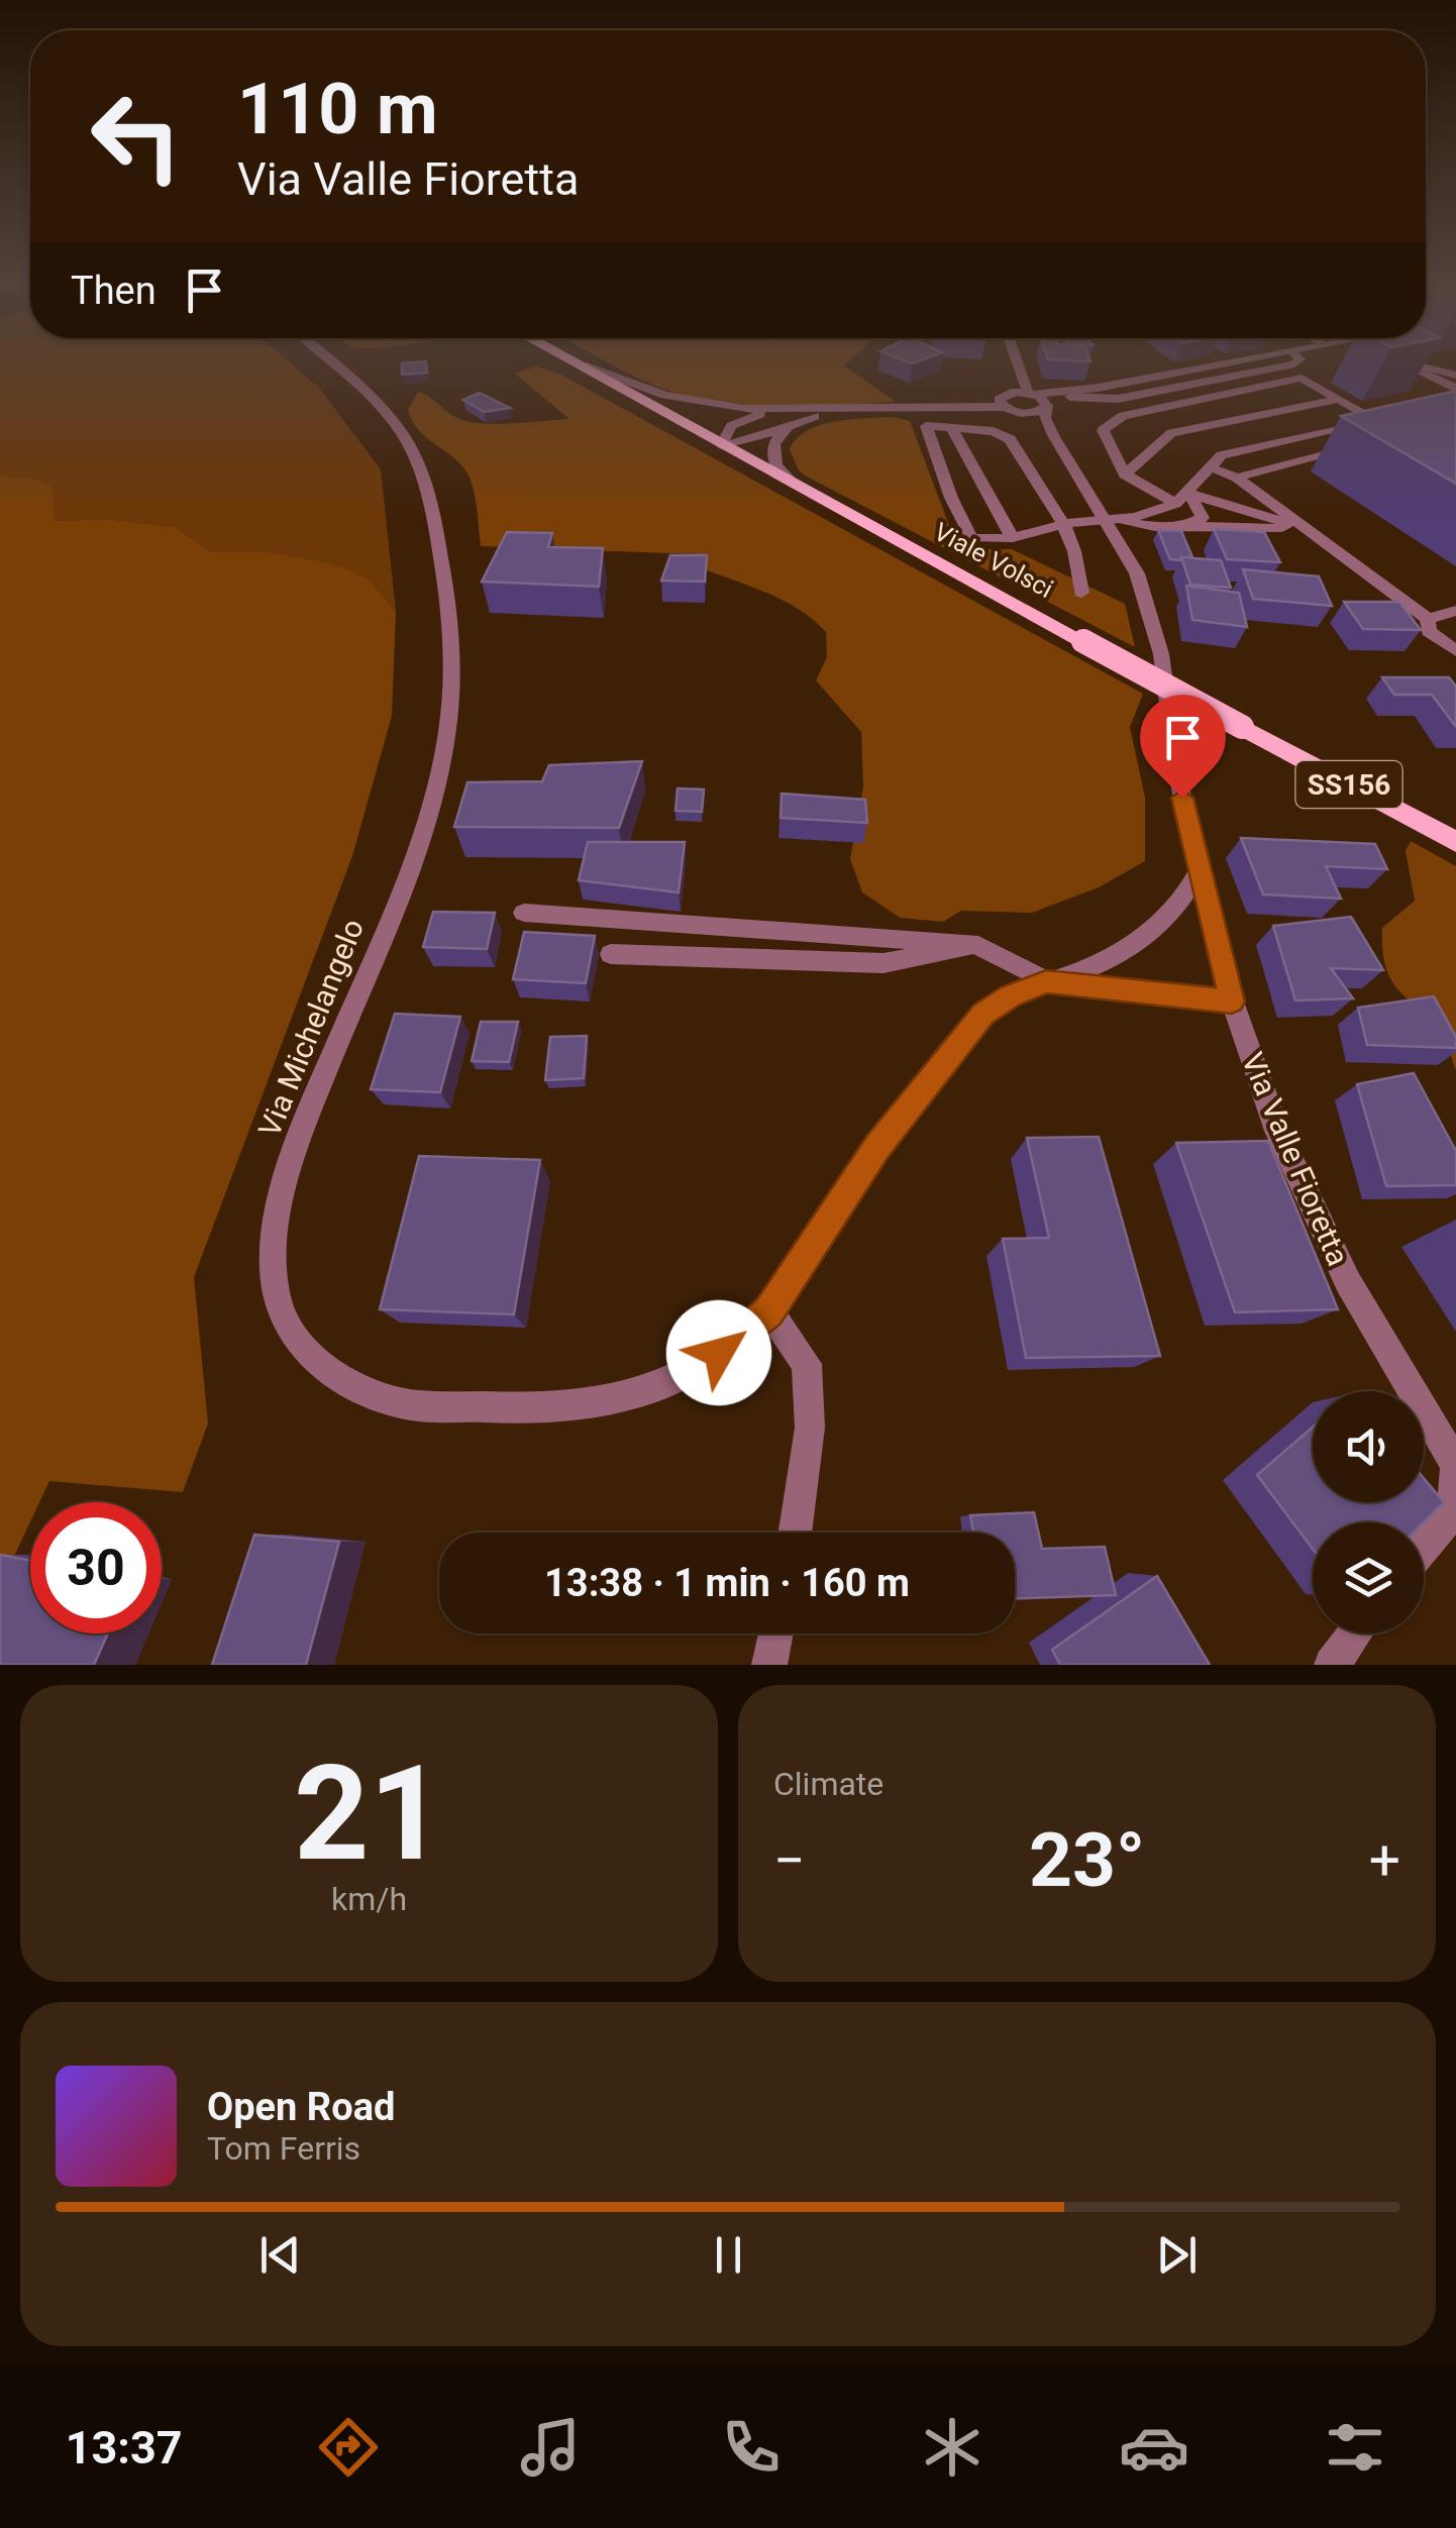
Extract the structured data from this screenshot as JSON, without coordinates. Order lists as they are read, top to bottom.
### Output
{
  "streets": {
    "main road": ["Viale Volsci", "SS156"],
    "street": ["Via Michelangelo", "Via Valle Fioretta"]
  },
  "crossings": [
    ["Via Michelangelo", "Via Valle Fioretta"]
  ],
  "page": {
    "turn": ["110 m", "Via Valle Fioretta"],
    "then": "Then",
    "limit": "30",
    "trip": "13:38 · 1 min · 160 m",
    "tile": [
      ["21", "km/h"],
      "Climate"
    ],
    "heat": ["−", "23°", "+"],
    "song": ["Open Road", "Tom Ferris"],
    "tabs": "13:37"
  }
}
